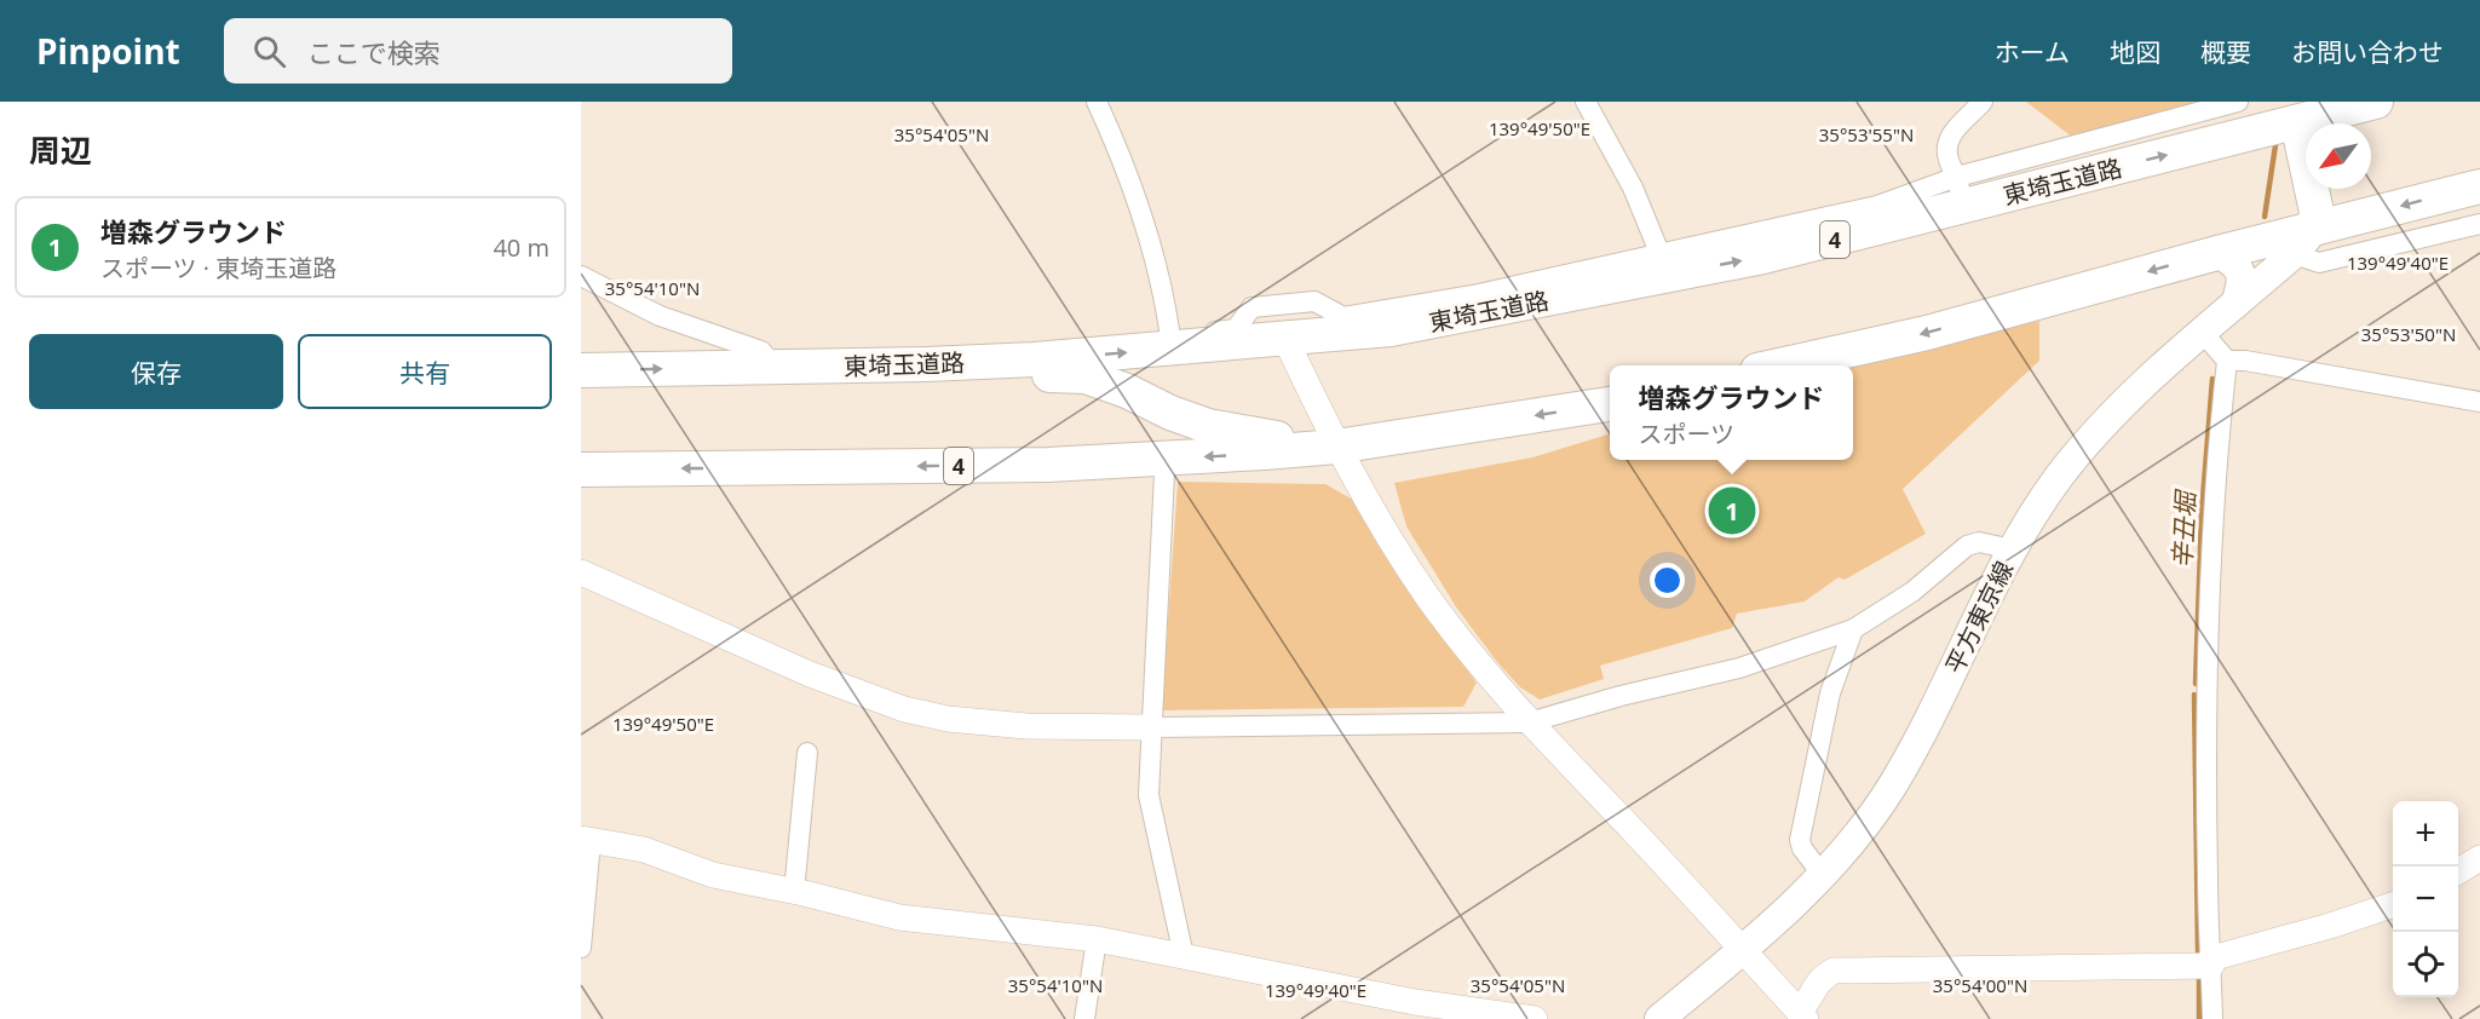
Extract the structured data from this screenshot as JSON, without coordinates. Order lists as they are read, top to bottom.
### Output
{
  "streets": {
    "highway": ["東埼玉道路", "4"],
    "main road": ["平方東京線"]
  },
  "water": ["辛丑堀"],
  "north": "bottom left",
  "page": {
    "header": "Pinpoint",
    "search": "ここで検索",
    "nav": [
      "ホーム",
      "地図",
      "概要",
      "お問い合わせ"
    ],
    "heading": "周辺",
    "list": [
      {
        "mark": "1",
        "name": "増森グラウンド",
        "note": "スポーツ · 東埼玉道路",
        "value": "40 m"
      }
    ],
    "buttons": ["保存", "共有"],
    "popup": ["増森グラウンド", "スポーツ"],
    "pins": "1",
    "map_buttons": ["+", "−"]
  },
  "coordinates": [
    "139°49'50\"E",
    "35°54'05\"N",
    "35°53'55\"N",
    "139°49'40\"E",
    "35°54'10\"N",
    "35°53'50\"N",
    "35°54'00\"N"
  ]
}
